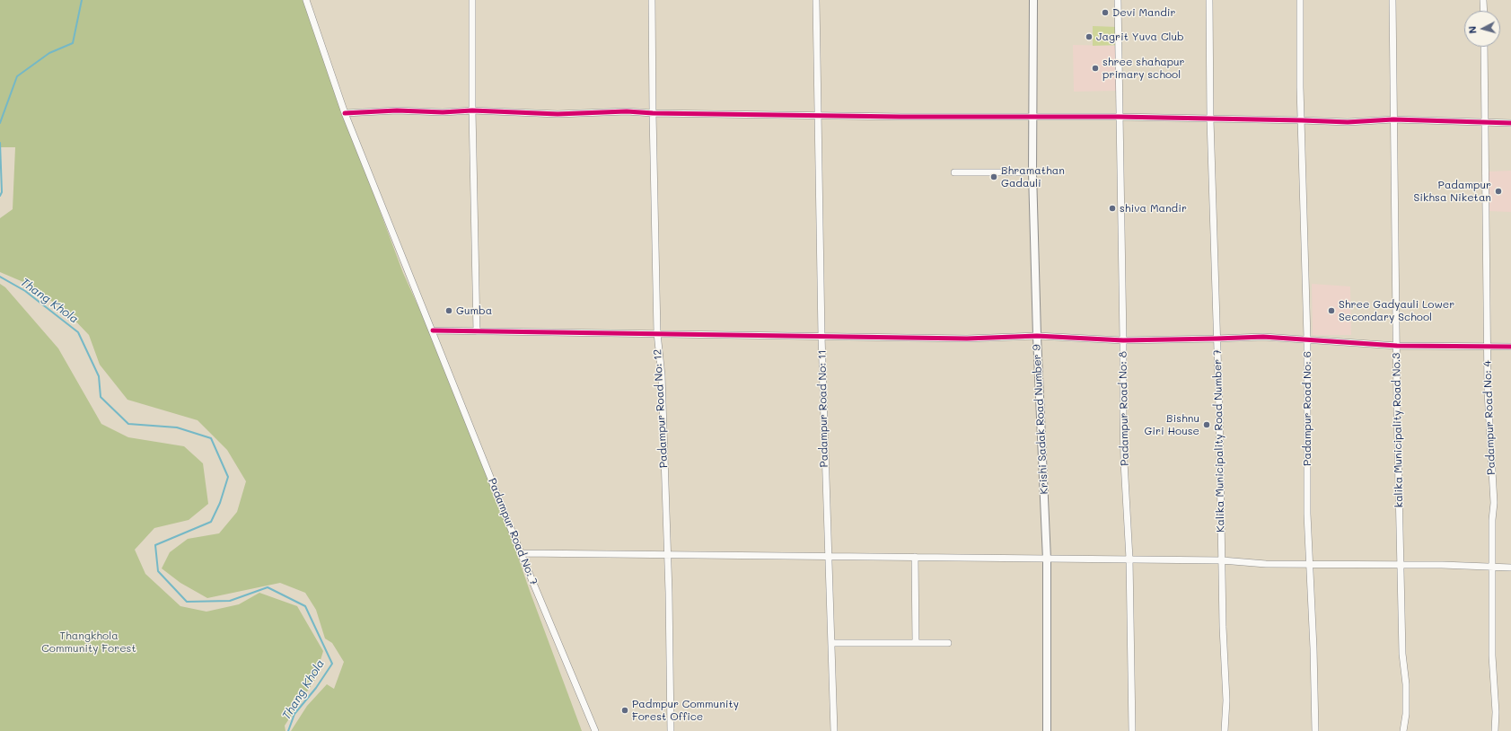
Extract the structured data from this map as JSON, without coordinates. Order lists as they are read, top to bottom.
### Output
{
  "streets": {
    "street": [
      "Padampur Road No: 12",
      "Padampur Road No: 11",
      "Padampur Road No: 8",
      "Padampur Road No: 6",
      "Padampur Road No: 4",
      "Krishi Sadak Road Number 9",
      "kalika Municipality Road No.3",
      "Kalika Municipality Road Number 7",
      "Padampur Road No: 7"
    ]
  },
  "water": ["Thang Khola"],
  "parks": ["Thangkhola Community Forest"],
  "places": [
    "Devi Mandir",
    "Jagrit Yuva Club",
    "shree shahapur primary school",
    "Bhramathan Gadauli",
    "Padampur Sikhsa Niketan",
    "shiva Mandir",
    "Gumba",
    "Shree Gadyauli Lower Secondary School",
    "Bishnu Giri House",
    "Padmpur Community Forest Office"
  ],
  "north": "left"
}
